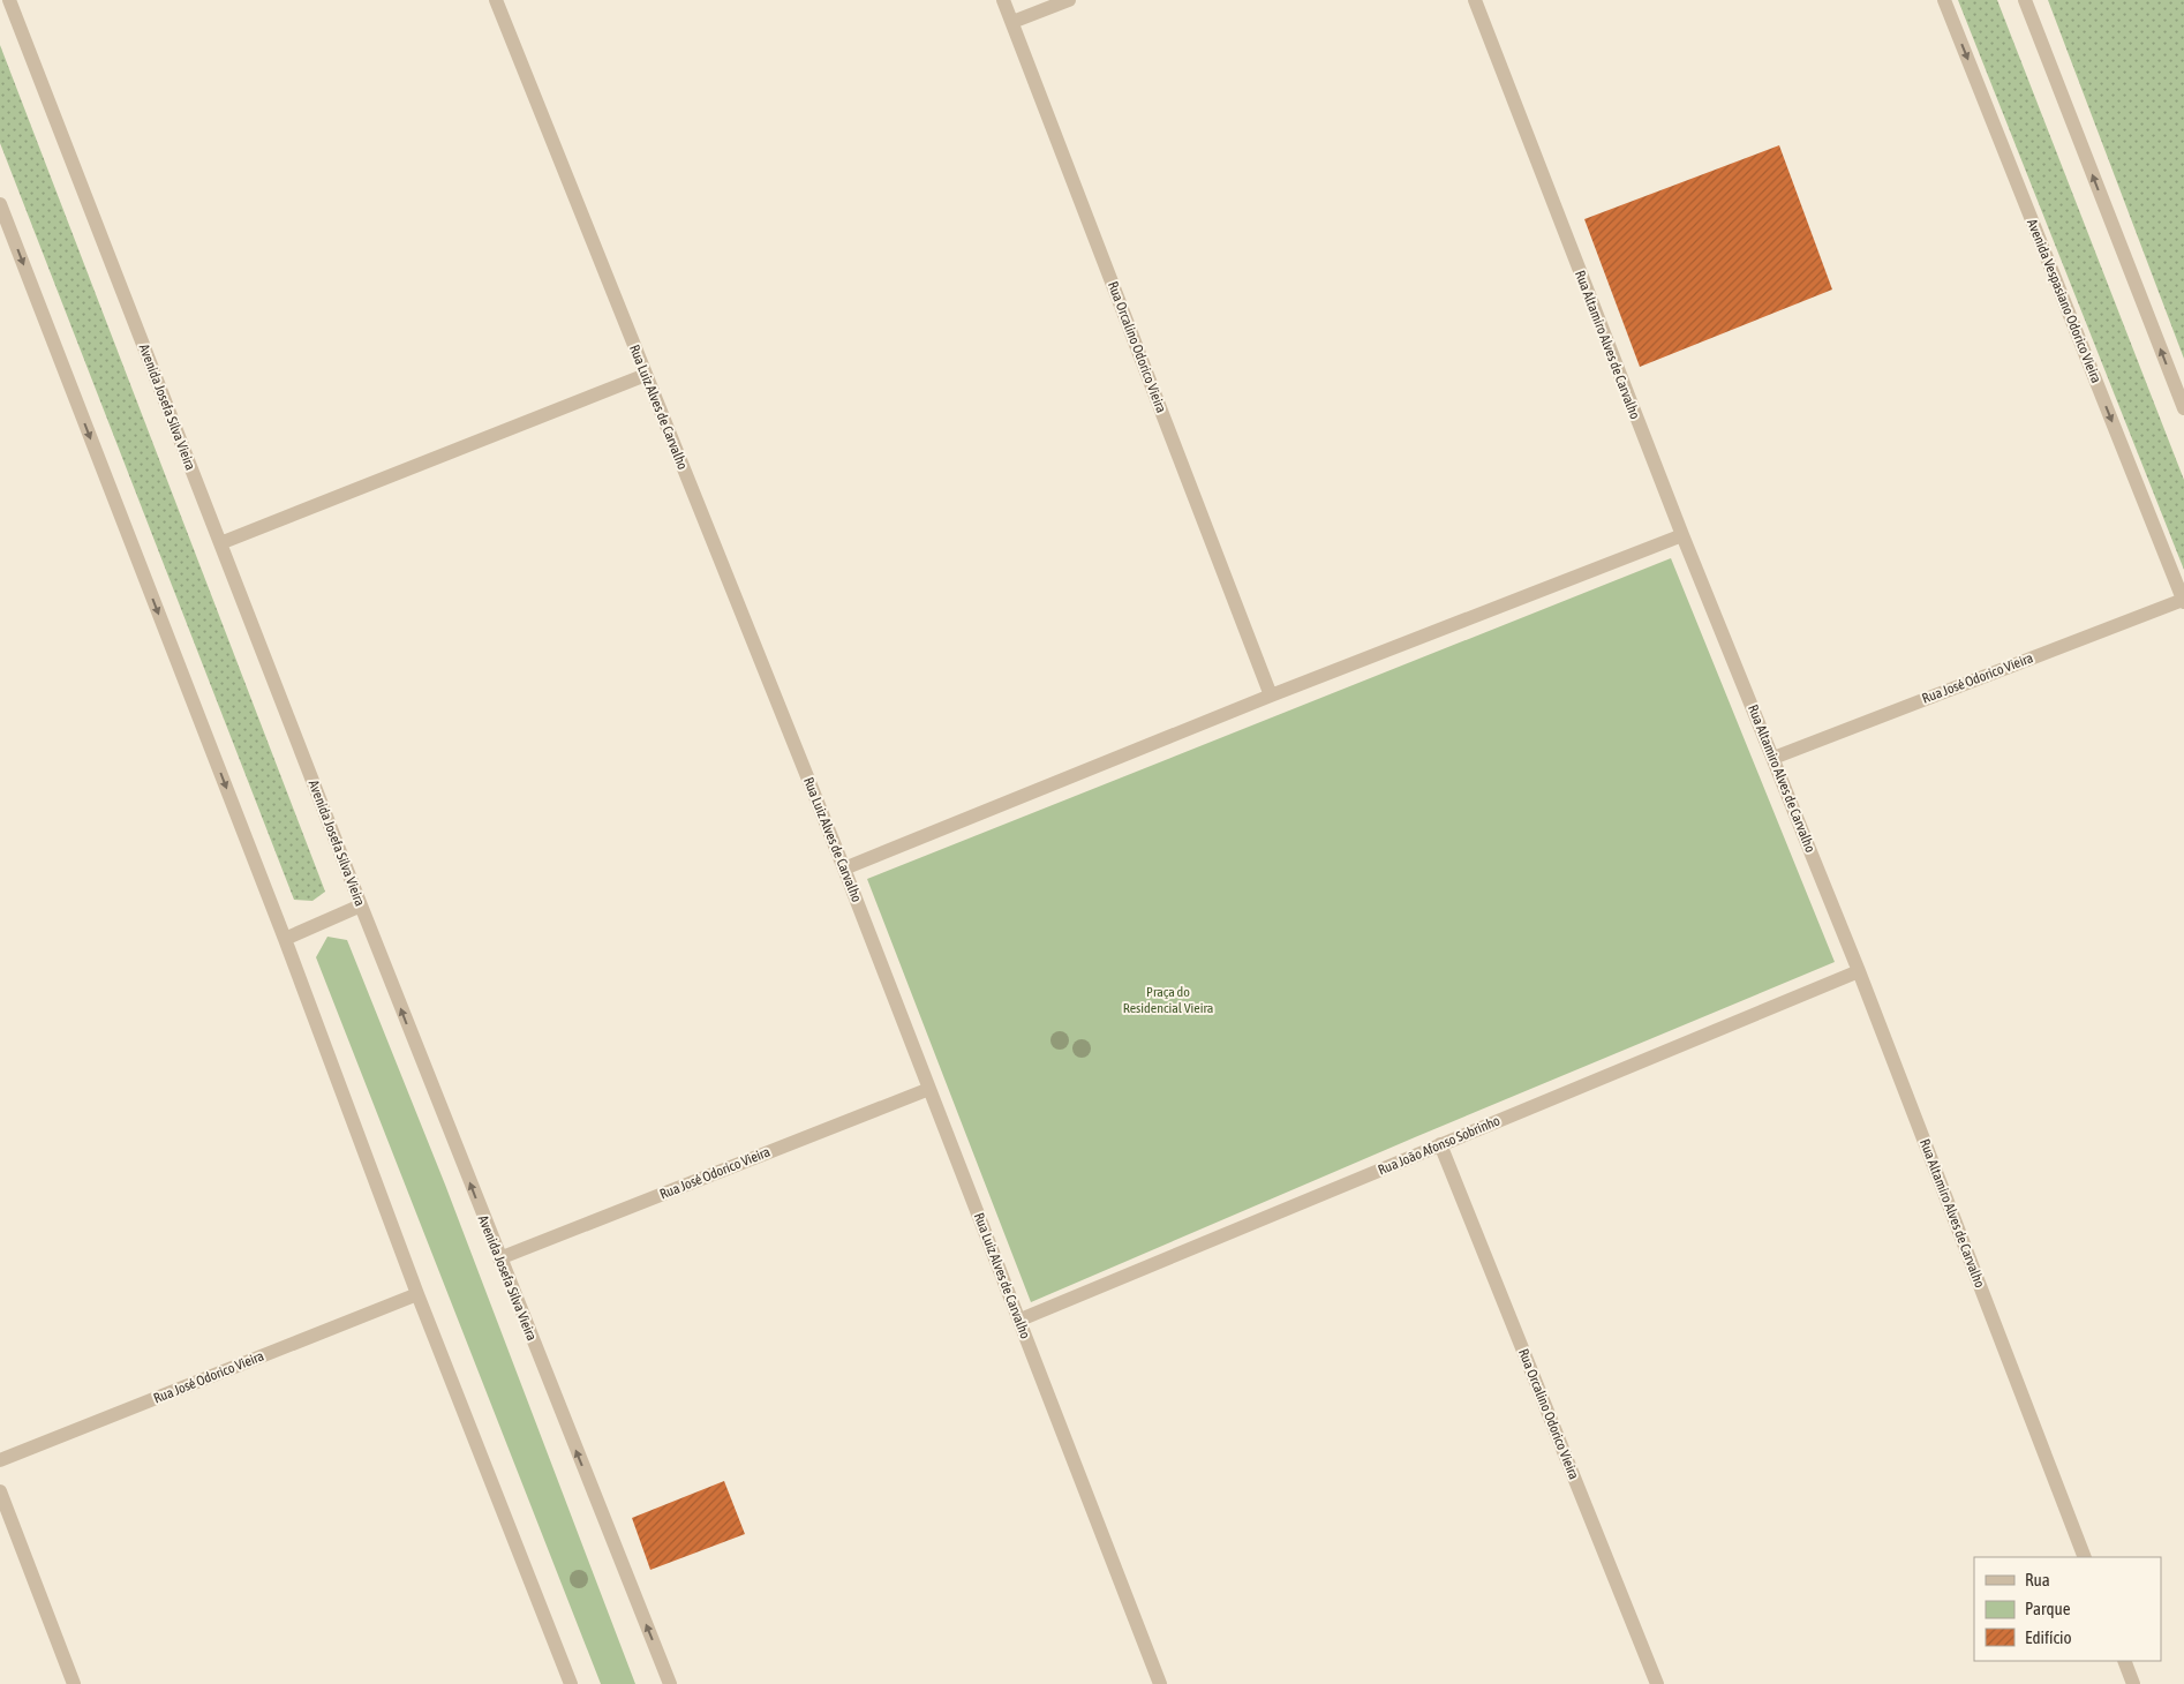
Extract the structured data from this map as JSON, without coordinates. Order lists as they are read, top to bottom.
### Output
{
  "streets": {
    "street": [
      "Avenida Vespasiano Odorico Vieira",
      "Rua Altamiro Alves de Carvalho",
      "Rua Orcalino Odorico Vieira",
      "Avenida Josefa Silva Vieira",
      "Rua Luiz Alves de Carvalho",
      "Rua José Odorico Vieira",
      "Rua João Afonso Sobrinho"
    ]
  },
  "crossings": [
    ["Avenida Vespasiano Odorico Vieira", "Rua José Odorico Vieira"],
    ["Rua Altamiro Alves de Carvalho", "Rua José Odorico Vieira"],
    ["Rua Altamiro Alves de Carvalho", "Rua João Afonso Sobrinho"],
    ["Rua Orcalino Odorico Vieira", "Rua João Afonso Sobrinho"],
    ["Avenida Josefa Silva Vieira", "Rua José Odorico Vieira"],
    ["Rua Luiz Alves de Carvalho", "Rua José Odorico Vieira"],
    ["Rua Luiz Alves de Carvalho", "Rua João Afonso Sobrinho"]
  ],
  "parks": ["Praça do Residencial Vieira"],
  "legend": ["Rua", "Parque", "Edifício"]
}
